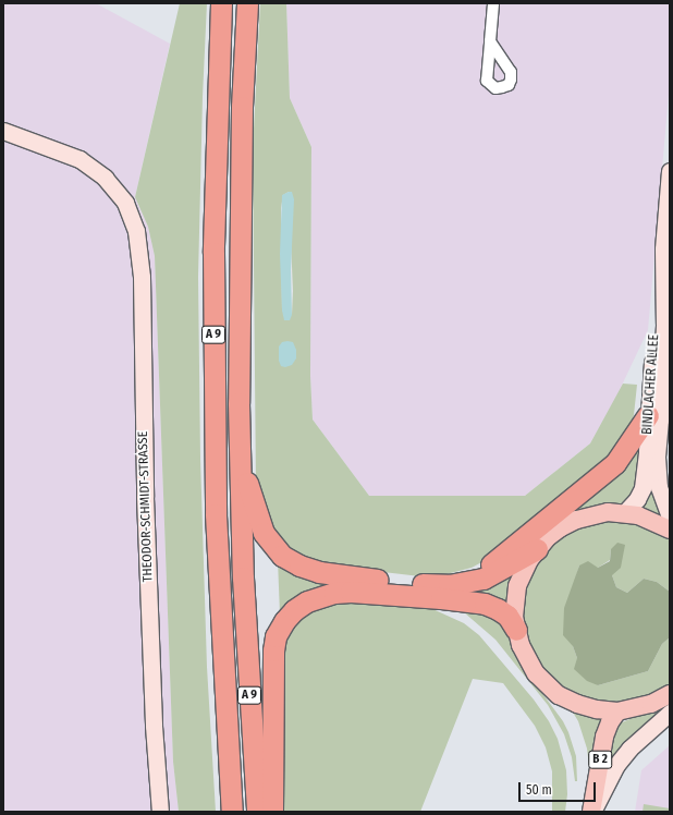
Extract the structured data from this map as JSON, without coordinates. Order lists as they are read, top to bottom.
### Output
{
  "streets": {
    "highway": ["A 9"],
    "main road": ["B 2"],
    "street": ["BINDLACHER ALLEE", "THEODOR-SCHMIDT-STRASSE"]
  },
  "scale_bar": "50 m"
}
